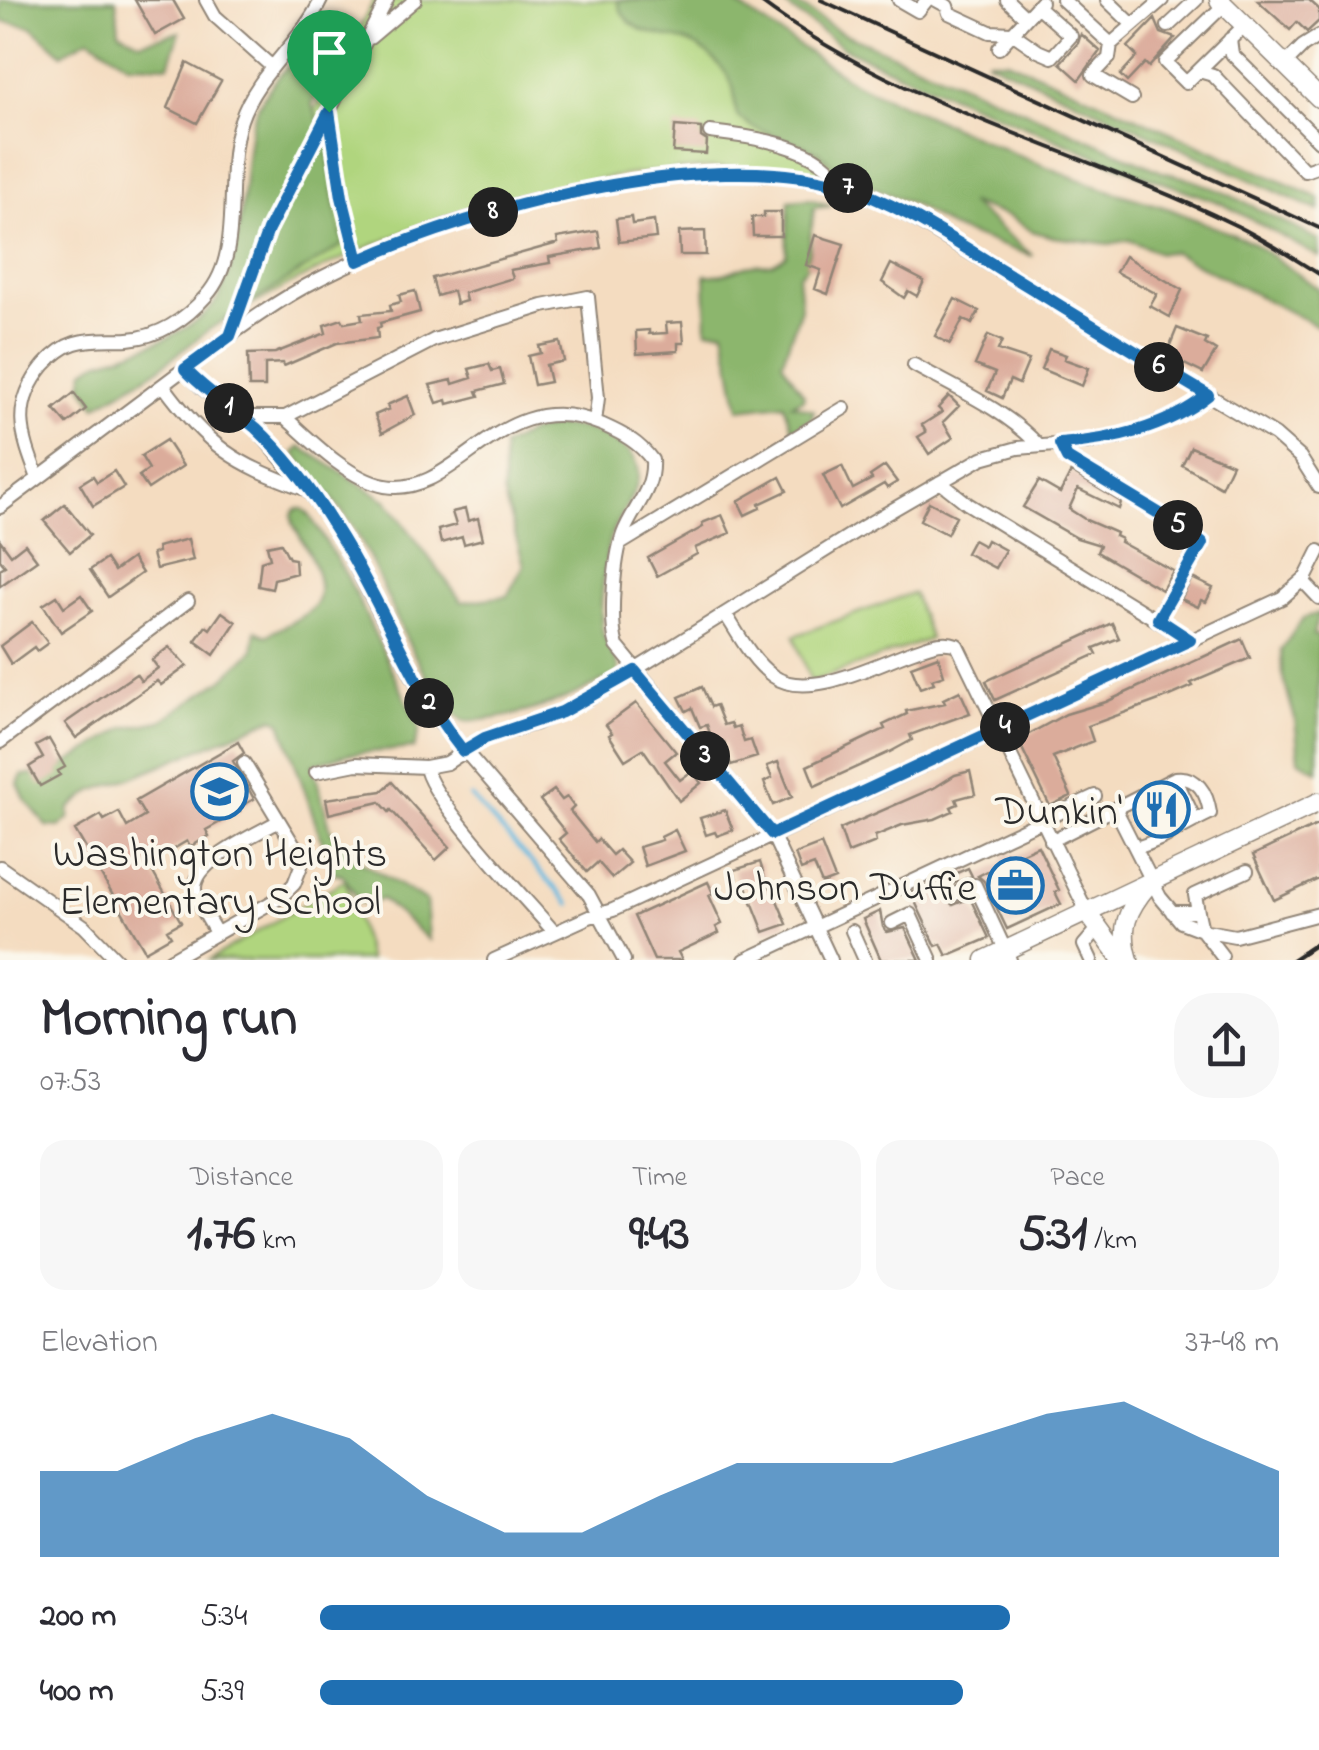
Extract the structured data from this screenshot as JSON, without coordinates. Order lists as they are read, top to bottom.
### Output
{
  "places": {
    "school or university": ["Washington Heights Elementary School"],
    "restaurant": ["Dunkin'"],
    "office": ["Johnson Duffie"]
  },
  "page": {
    "pins": [
      "7",
      "8",
      "6",
      "1",
      "5",
      "2",
      "4",
      "3"
    ],
    "heading": ["Morning run", "07:53"],
    "stats": [
      ["Distance", "1.76 km"],
      ["Time", "9:43"],
      ["Pace", "5:31 /km"]
    ],
    "chart": ["Elevation", "37–48 m"],
    "list": [
      {
        "name": "200 m",
        "note": "5:34"
      },
      {
        "name": "400 m",
        "note": "5:39"
      }
    ]
  }
}
